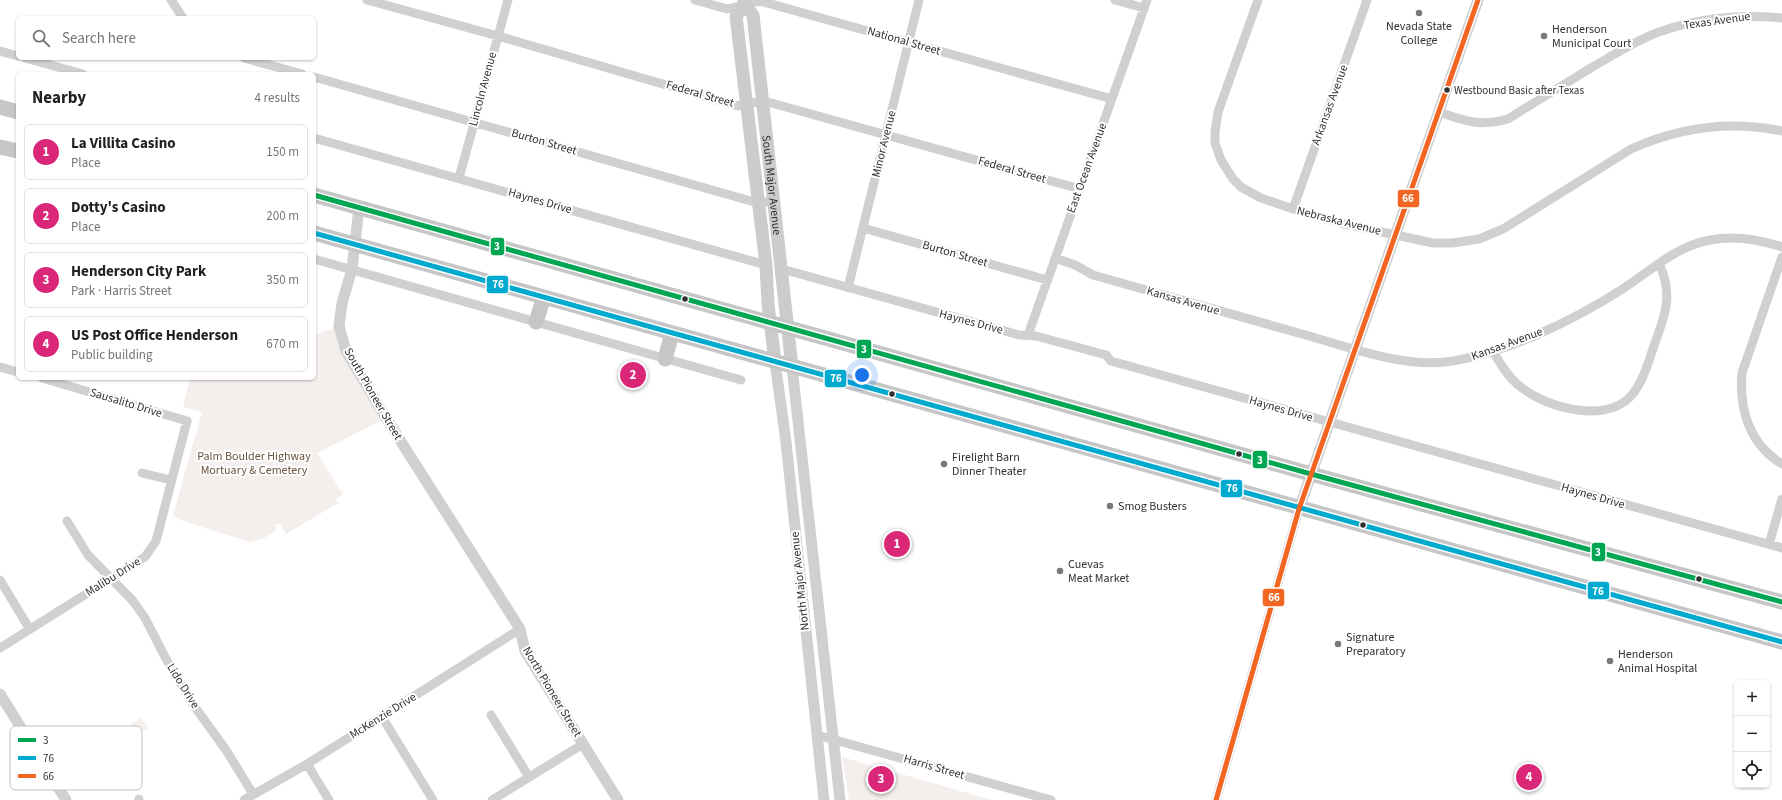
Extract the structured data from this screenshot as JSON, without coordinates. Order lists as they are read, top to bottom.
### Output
{
  "streets": {
    "main road": ["South Major Avenue"],
    "street": [
      "Texas Avenue",
      "National Street",
      "Lincoln Avenue",
      "Federal Street",
      "Arkansas Avenue",
      "Burton Street",
      "Minor Avenue",
      "East Ocean Avenue",
      "Haynes Drive",
      "Nebraska Avenue",
      "Kansas Avenue",
      "South Pioneer Street",
      "Sausalito Drive",
      "Malibu Drive",
      "North Major Avenue",
      "Lido Drive",
      "North Pioneer Street",
      "McKenzie Drive",
      "Harris Street"
    ]
  },
  "crossings": [
    ["National Street", "Minor Avenue"],
    ["National Street", "East Ocean Avenue"],
    ["National Street", "South Major Avenue"],
    ["Lincoln Avenue", "Federal Street"],
    ["Lincoln Avenue", "Burton Street"],
    ["Lincoln Avenue", "Haynes Drive"],
    ["Federal Street", "Minor Avenue"],
    ["Federal Street", "East Ocean Avenue"],
    ["Federal Street", "South Major Avenue"],
    ["Arkansas Avenue", "Nebraska Avenue"],
    ["Burton Street", "Minor Avenue"],
    ["Burton Street", "East Ocean Avenue"],
    ["Burton Street", "South Major Avenue"],
    ["Minor Avenue", "Haynes Drive"],
    ["East Ocean Avenue", "Haynes Drive"],
    ["East Ocean Avenue", "Kansas Avenue"],
    ["South Major Avenue", "Haynes Drive"],
    ["South Major Avenue", "North Major Avenue"],
    ["South Pioneer Street", "North Pioneer Street"],
    ["Sausalito Drive", "Malibu Drive"],
    ["Malibu Drive", "Lido Drive"],
    ["North Major Avenue", "Harris Street"],
    ["Lido Drive", "McKenzie Drive"],
    ["North Pioneer Street", "McKenzie Drive"]
  ],
  "parks": ["Palm Boulder Highway Mortuary & Cemetery"],
  "places": [
    "Nevada State College",
    "Henderson Municipal Court",
    "Westbound Basic after Texas",
    "Firelight Barn Dinner Theater",
    "Smog Busters",
    "Cuevas Meat Market",
    "Signature Preparatory",
    "Henderson Animal Hospital"
  ],
  "lines": ["transit line 66", "transit line 3", "transit line 76"],
  "legend": ["3", "76", "66"],
  "page": {
    "search": "Search here",
    "heading": ["Nearby", "4 results"],
    "list": [
      {
        "mark": "1",
        "name": "La Villita Casino",
        "note": "Place",
        "value": "150 m"
      },
      {
        "mark": "2",
        "name": "Dotty's Casino",
        "note": "Place",
        "value": "200 m"
      },
      {
        "mark": "3",
        "name": "Henderson City Park",
        "note": "Park · Harris Street",
        "value": "350 m"
      },
      {
        "mark": "4",
        "name": "US Post Office Henderson",
        "note": "Public building",
        "value": "670 m"
      }
    ],
    "pins": [
      "2",
      "1",
      "4",
      "3"
    ],
    "map_buttons": ["+", "−"]
  }
}
